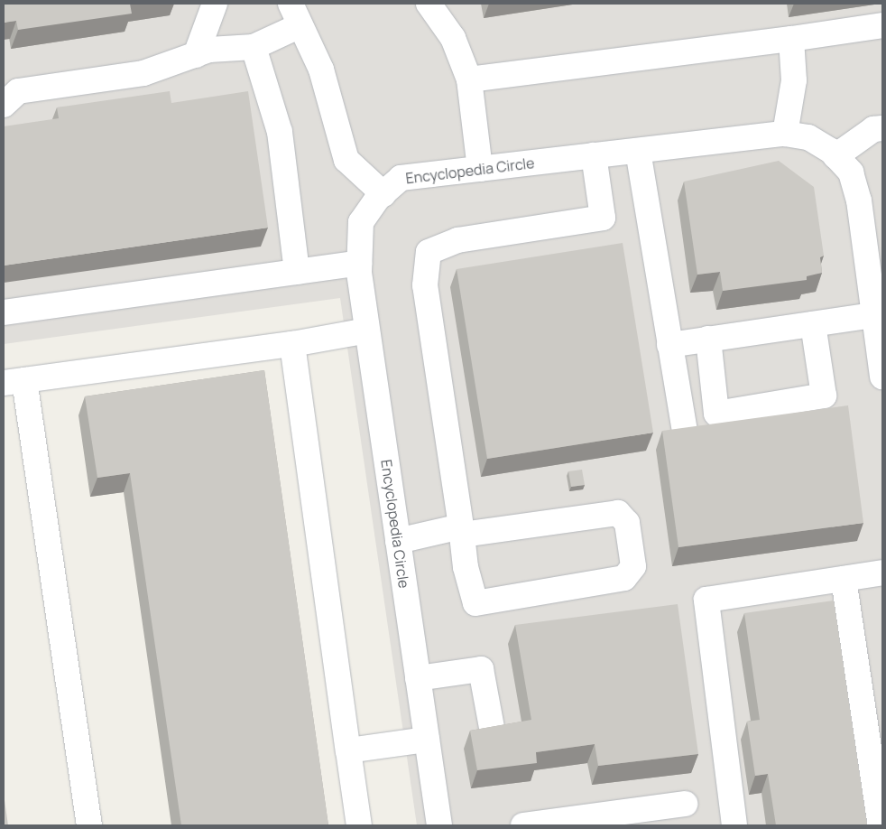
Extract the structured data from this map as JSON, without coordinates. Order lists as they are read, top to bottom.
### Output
{
  "streets": {
    "street": ["Encyclopedia Circle"]
  }
}
